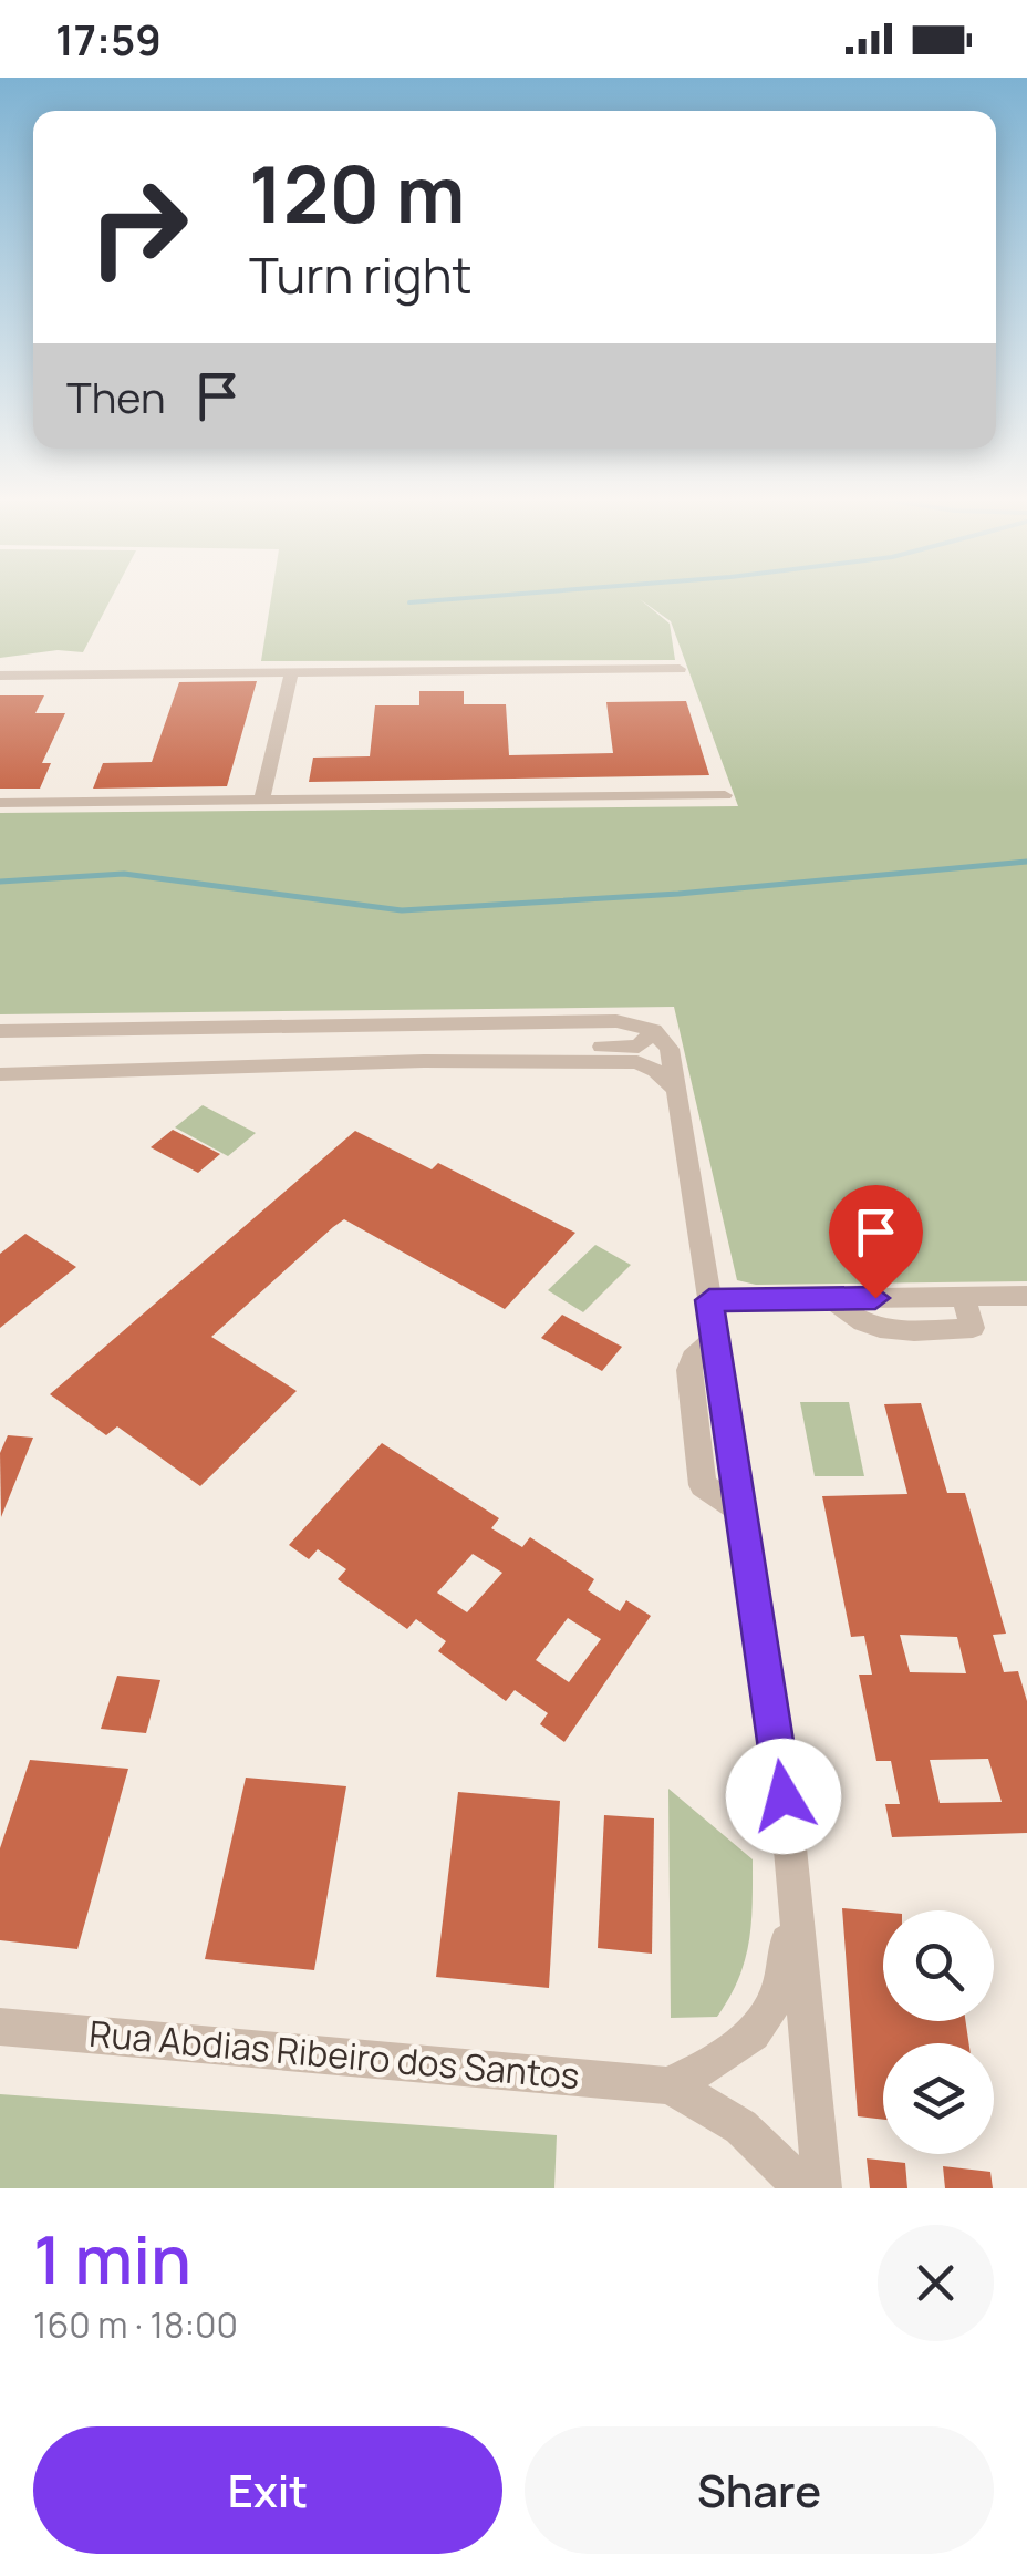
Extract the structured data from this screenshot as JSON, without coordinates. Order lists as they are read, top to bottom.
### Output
{
  "streets": {
    "street": ["Rua Abdias Ribeiro dos Santos"]
  },
  "page": {
    "status": "17:59",
    "turn": ["120 m", "Turn right"],
    "then": "Then",
    "heading": ["1 min", "160 m · 18:00"],
    "buttons": ["Exit", "Share"]
  }
}
